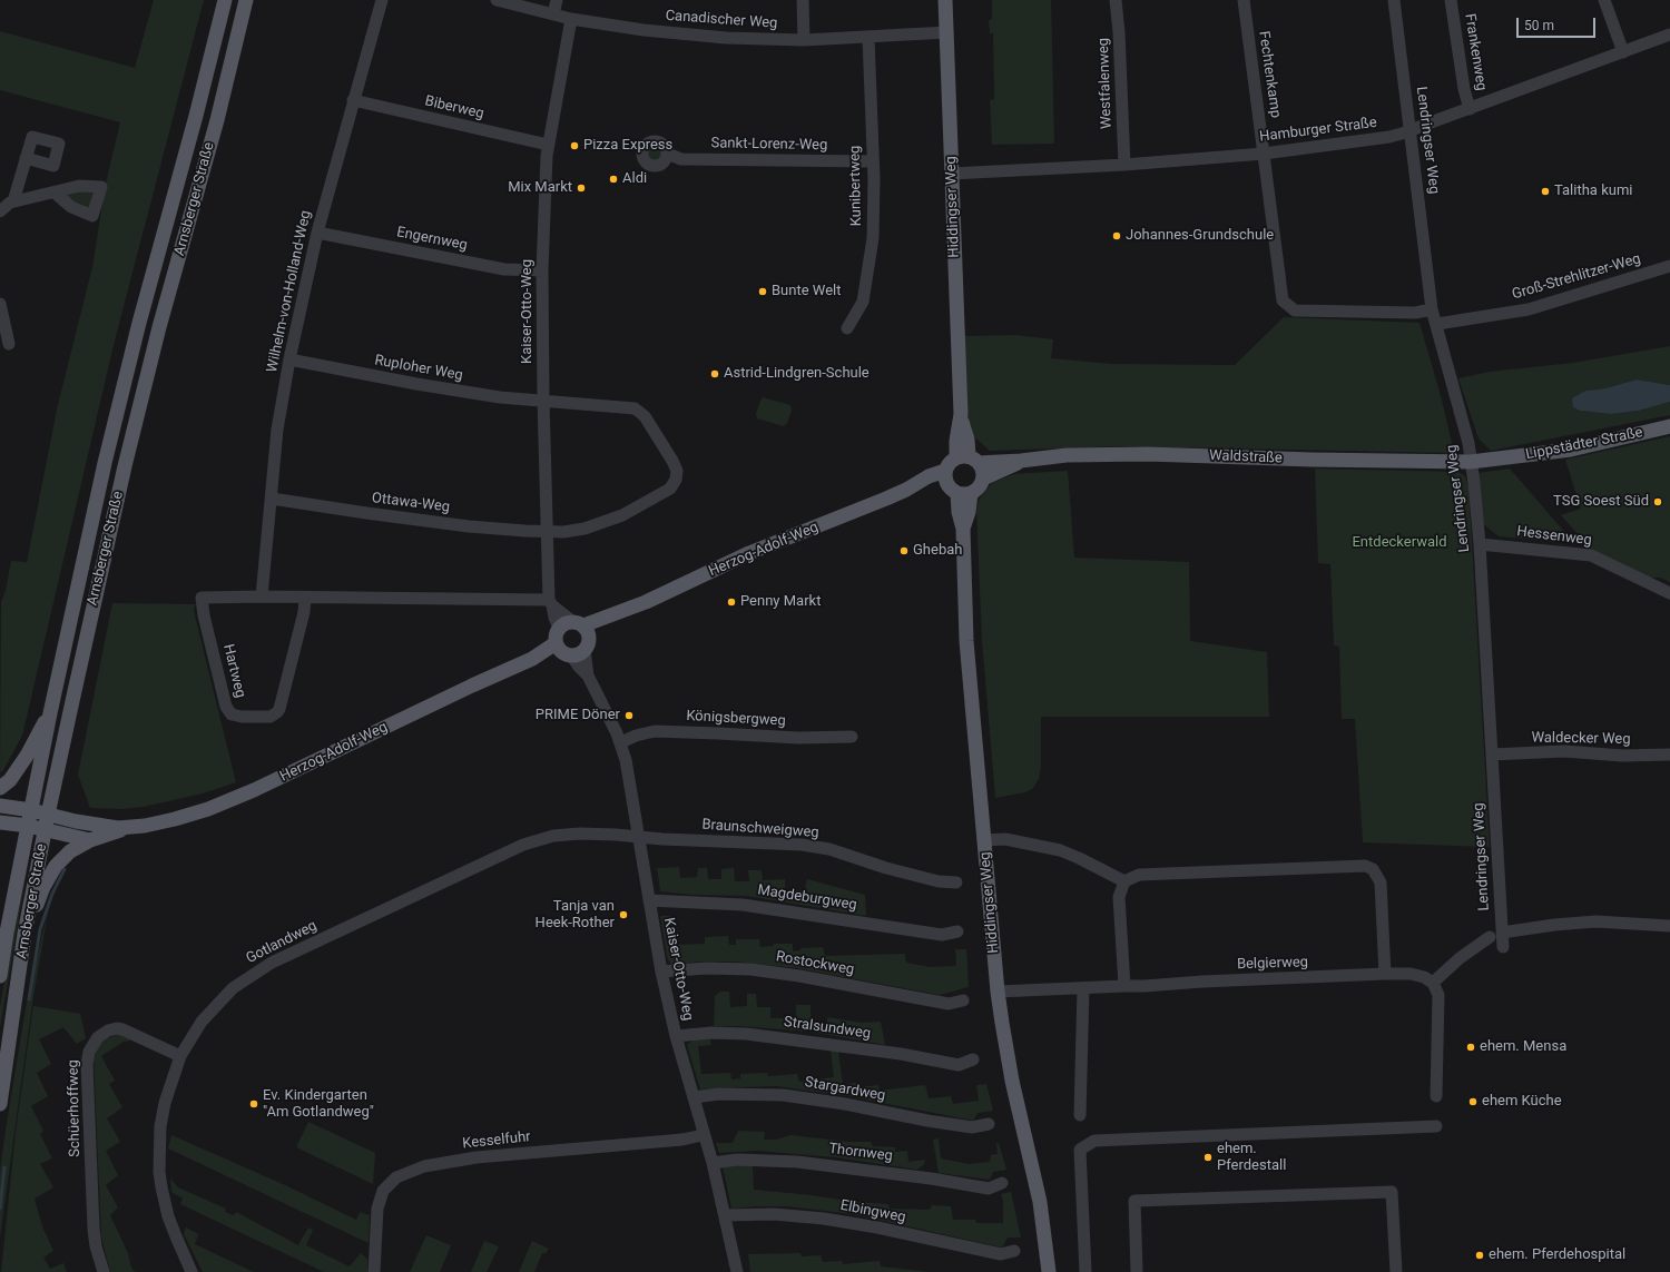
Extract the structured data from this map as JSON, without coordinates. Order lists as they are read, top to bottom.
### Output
{
  "streets": {
    "main road": [
      "Arnsberger Straße",
      "Hiddingser Weg",
      "Lippstädter Straße",
      "Waldstraße",
      "Herzog-Adolf-Weg"
    ],
    "street": [
      "Canadischer Weg",
      "Frankenweg",
      "Fechtenkamp",
      "Westfalenweg",
      "Biberweg",
      "Hamburger Straße",
      "Lendringser Weg",
      "Sankt-Lorenz-Weg",
      "Kunibertweg",
      "Engernweg",
      "Groß-Strehlitzer-Weg",
      "Wilhelm-von-Holland-Weg",
      "Kaiser-Otto-Weg",
      "Ruploher Weg",
      "Ottawa-Weg",
      "Hessenweg",
      "Hartweg",
      "Königsbergweg",
      "Waldecker Weg",
      "Braunschweigweg",
      "Magdeburgweg",
      "Gotlandweg",
      "Rostockweg",
      "Belgierweg",
      "Stralsundweg",
      "Stargardweg",
      "Schüerhoffweg",
      "Kesselfuhr",
      "Thornweg",
      "Elbingweg"
    ]
  },
  "crossings": [
    ["Canadischer Weg", "Kunibertweg"],
    ["Canadischer Weg", "Hiddingser Weg"],
    ["Canadischer Weg", "Kaiser-Otto-Weg"],
    ["Frankenweg", "Hamburger Straße"],
    ["Fechtenkamp", "Hamburger Straße"],
    ["Fechtenkamp", "Lendringser Weg"],
    ["Westfalenweg", "Hamburger Straße"],
    ["Biberweg", "Wilhelm-von-Holland-Weg"],
    ["Biberweg", "Kaiser-Otto-Weg"],
    ["Hamburger Straße", "Lendringser Weg"],
    ["Hamburger Straße", "Hiddingser Weg"],
    ["Lendringser Weg", "Groß-Strehlitzer-Weg"],
    ["Lendringser Weg", "Lippstädter Straße"],
    ["Lendringser Weg", "Waldstraße"],
    ["Lendringser Weg", "Hessenweg"],
    ["Lendringser Weg", "Waldecker Weg"],
    ["Sankt-Lorenz-Weg", "Kunibertweg"],
    ["Arnsberger Straße", "Herzog-Adolf-Weg"],
    ["Hiddingser Weg", "Waldstraße"],
    ["Hiddingser Weg", "Herzog-Adolf-Weg"],
    ["Hiddingser Weg", "Belgierweg"],
    ["Engernweg", "Wilhelm-von-Holland-Weg"],
    ["Engernweg", "Kaiser-Otto-Weg"],
    ["Wilhelm-von-Holland-Weg", "Ruploher Weg"],
    ["Wilhelm-von-Holland-Weg", "Ottawa-Weg"],
    ["Wilhelm-von-Holland-Weg", "Hartweg"],
    ["Kaiser-Otto-Weg", "Ruploher Weg"],
    ["Kaiser-Otto-Weg", "Ottawa-Weg"],
    ["Kaiser-Otto-Weg", "Herzog-Adolf-Weg"],
    ["Kaiser-Otto-Weg", "Hartweg"],
    ["Kaiser-Otto-Weg", "Königsbergweg"],
    ["Kaiser-Otto-Weg", "Braunschweigweg"],
    ["Kaiser-Otto-Weg", "Magdeburgweg"],
    ["Kaiser-Otto-Weg", "Gotlandweg"],
    ["Kaiser-Otto-Weg", "Rostockweg"],
    ["Kaiser-Otto-Weg", "Stralsundweg"],
    ["Kaiser-Otto-Weg", "Stargardweg"],
    ["Kaiser-Otto-Weg", "Kesselfuhr"],
    ["Kaiser-Otto-Weg", "Thornweg"],
    ["Kaiser-Otto-Weg", "Elbingweg"],
    ["Ruploher Weg", "Ottawa-Weg"],
    ["Lippstädter Straße", "Waldstraße"],
    ["Braunschweigweg", "Gotlandweg"],
    ["Gotlandweg", "Schüerhoffweg"]
  ],
  "parks": ["Entdeckerwald"],
  "places": [
    "Pizza Express",
    "Aldi",
    "Mix Markt",
    "Talitha kumi",
    "Johannes-Grundschule",
    "Bunte Welt",
    "Astrid-Lindgren-Schule",
    "TSG Soest Süd",
    "Ghebah",
    "Penny Markt",
    "PRIME Döner",
    "Tanja van Heek-Rother",
    "ehem. Mensa",
    "ehem Küche",
    "Ev. Kindergarten \"Am Gotlandweg\"",
    "ehem. Pferdestall",
    "ehem. Pferdehospital"
  ],
  "scale_bar": "50 m"
}
